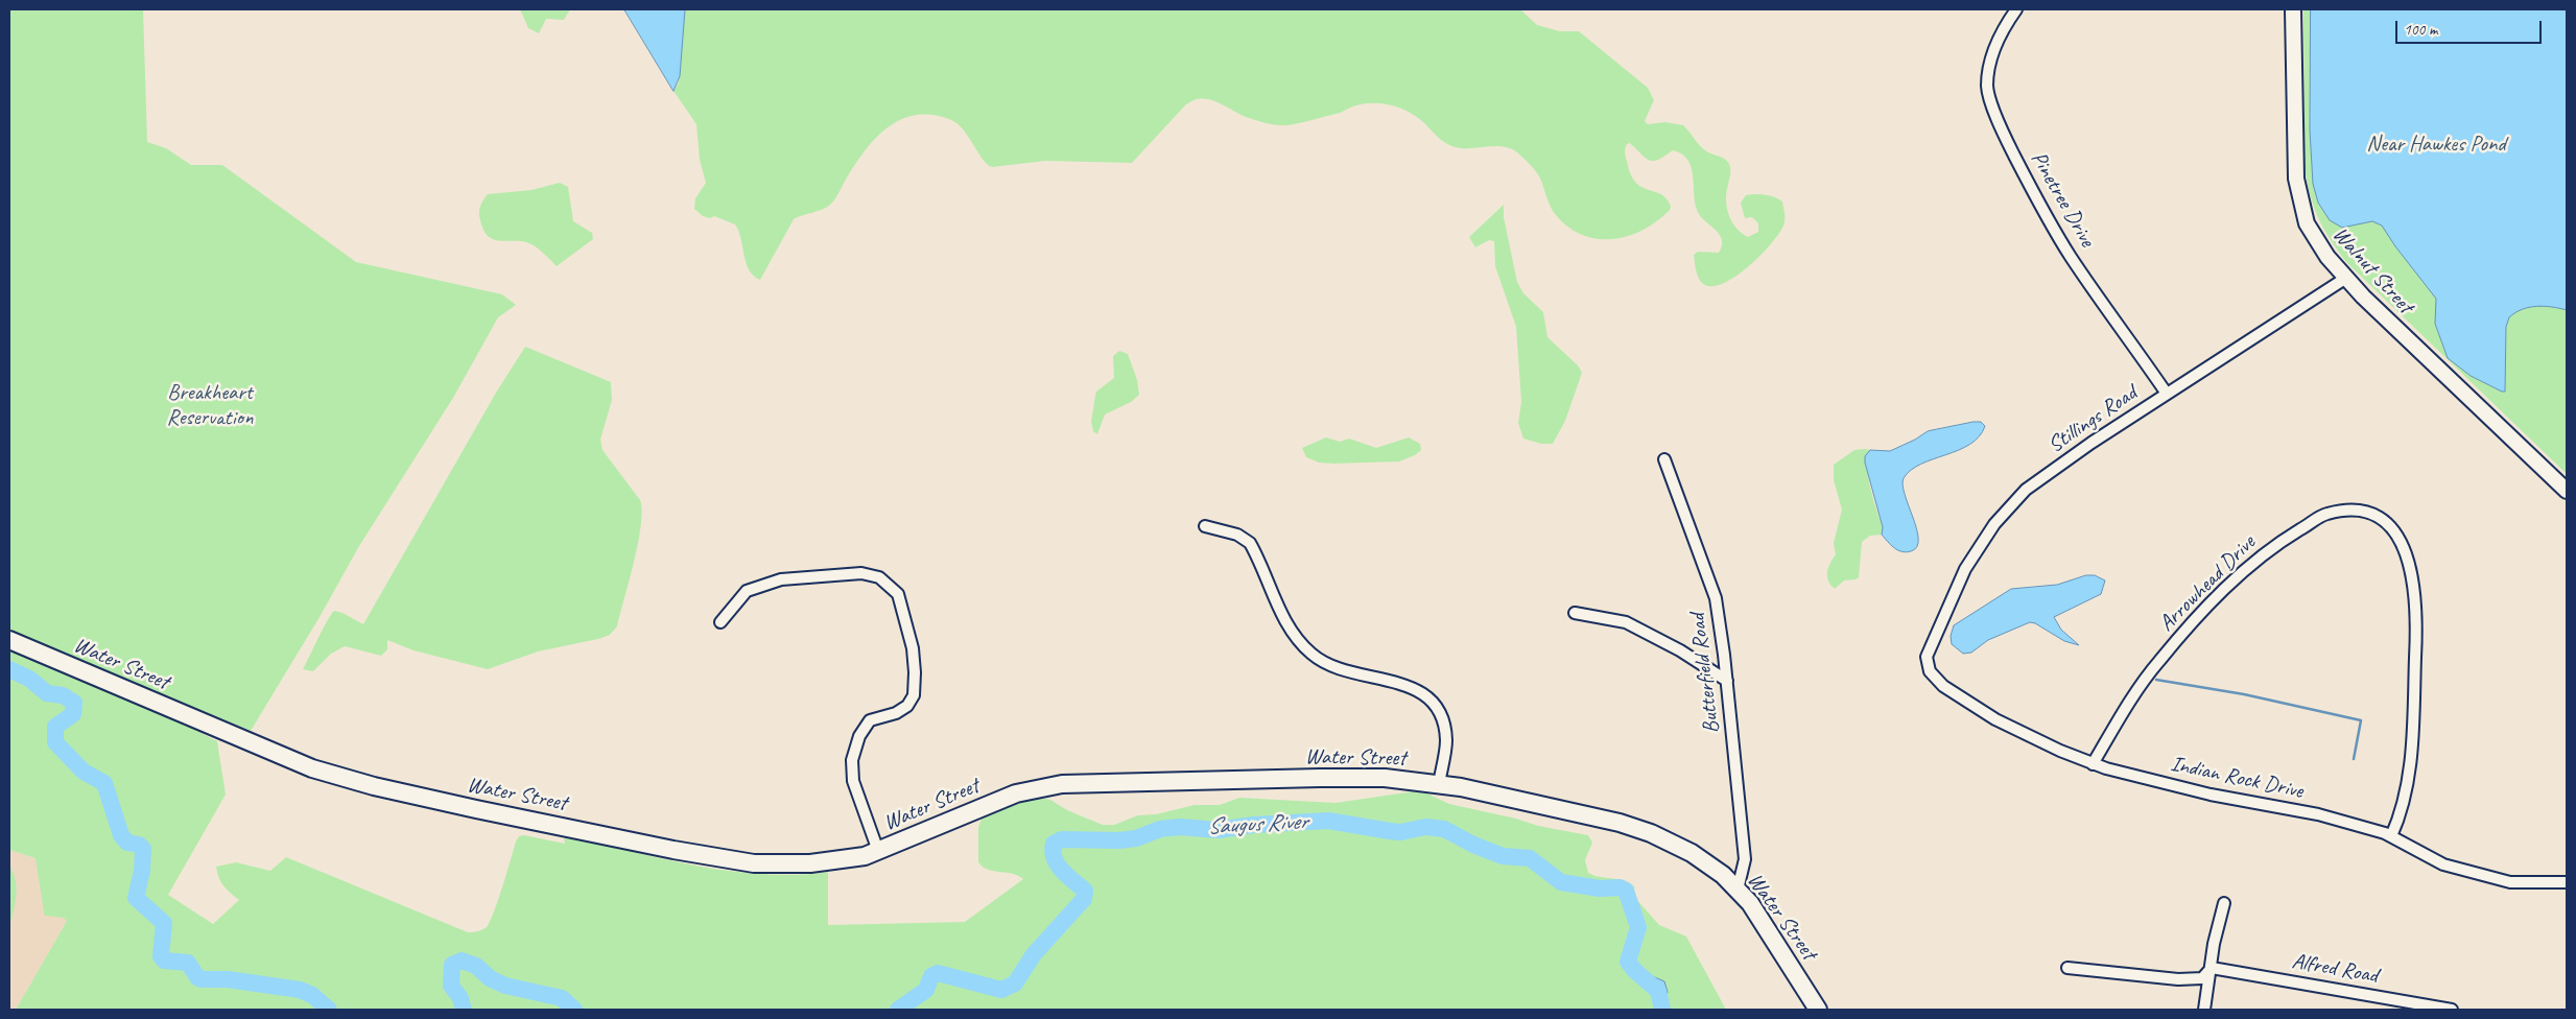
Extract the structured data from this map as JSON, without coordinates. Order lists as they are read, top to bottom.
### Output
{
  "streets": {
    "main road": ["Walnut Street", "Water Street"],
    "street": [
      "Pinetree Drive",
      "Stillings Road",
      "Arrowhead Drive",
      "Butterfield Road",
      "Indian Rock Drive",
      "Alfred Road"
    ]
  },
  "crossings": [
    ["Pinetree Drive", "Stillings Road"],
    ["Walnut Street", "Stillings Road"],
    ["Stillings Road", "Indian Rock Drive"],
    ["Arrowhead Drive", "Indian Rock Drive"],
    ["Water Street", "Butterfield Road"]
  ],
  "water": ["Saugus River"],
  "parks": ["Near Hawkes Pond", "Breakheart Reservation"],
  "scale_bar": "100 m"
}
